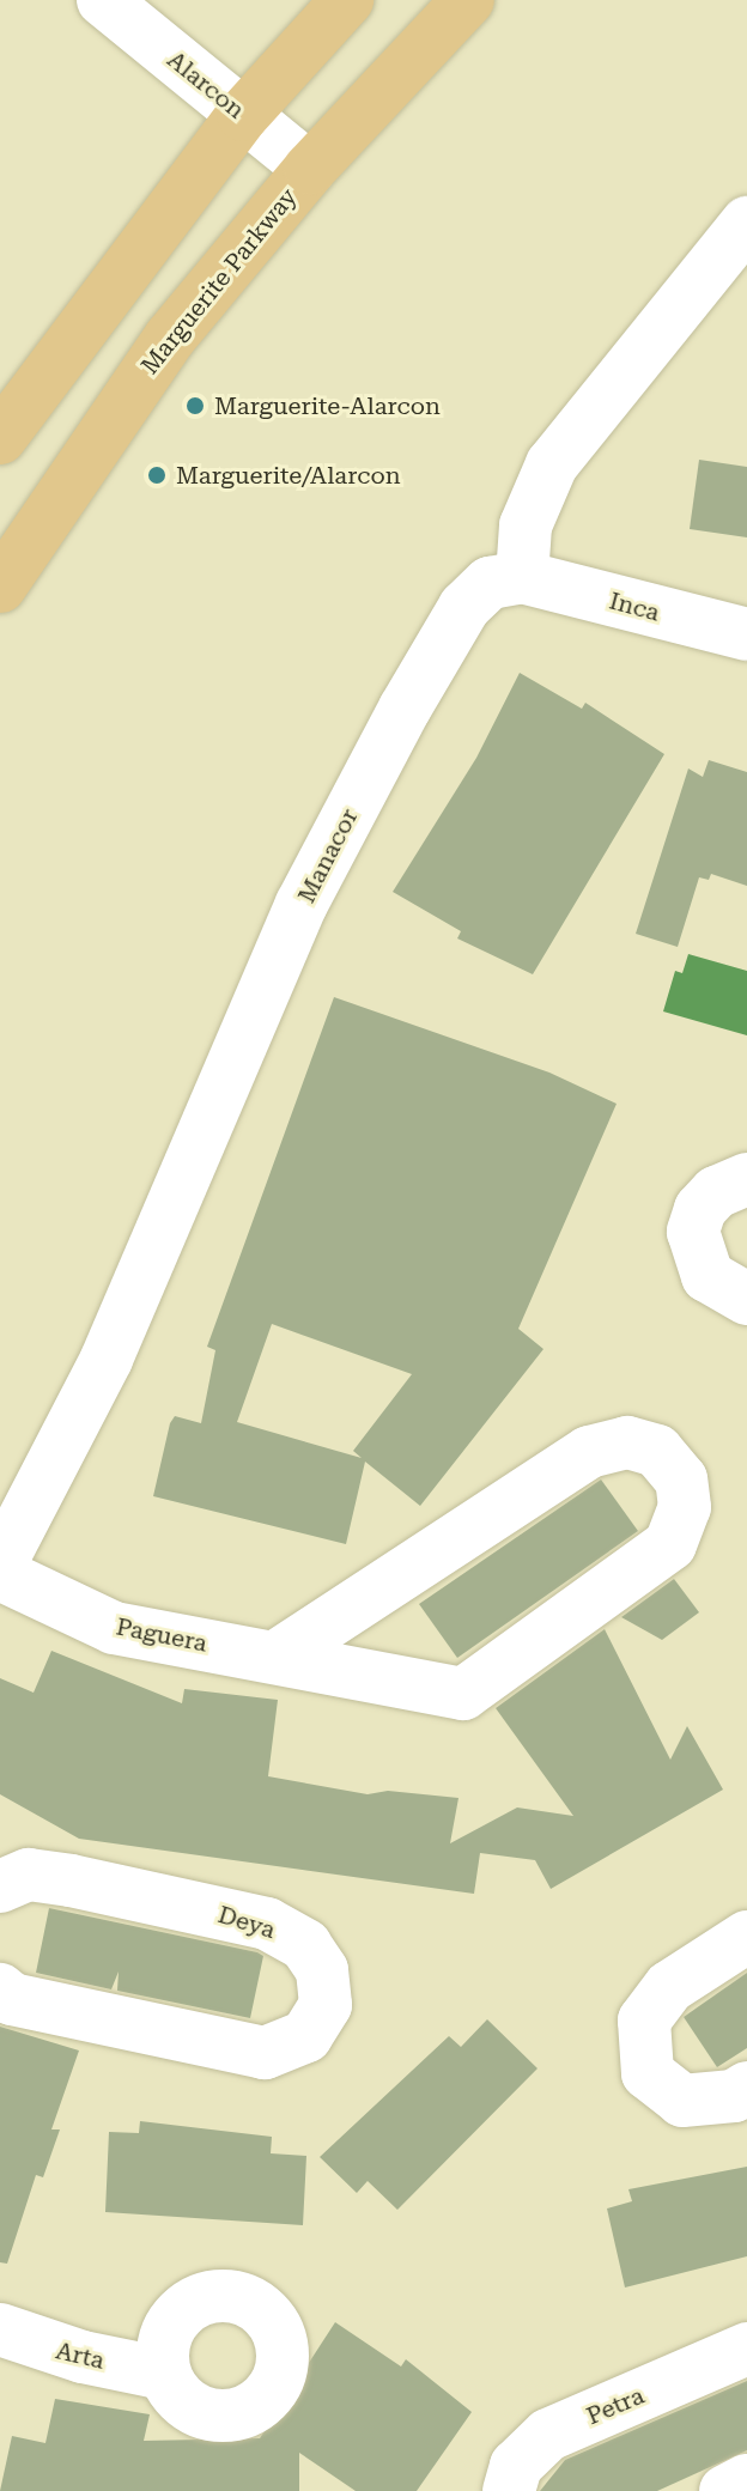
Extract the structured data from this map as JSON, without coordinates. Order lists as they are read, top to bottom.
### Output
{
  "streets": {
    "main road": ["Marguerite Parkway"],
    "street": [
      "Alarcon",
      "Inca",
      "Manacor",
      "Paguera",
      "Deya",
      "Arta",
      "Petra"
    ]
  },
  "crossings": [
    ["Alarcon", "Marguerite Parkway"],
    ["Inca", "Manacor"]
  ],
  "places": ["Marguerite-Alarcon", "Marguerite/Alarcon"]
}
